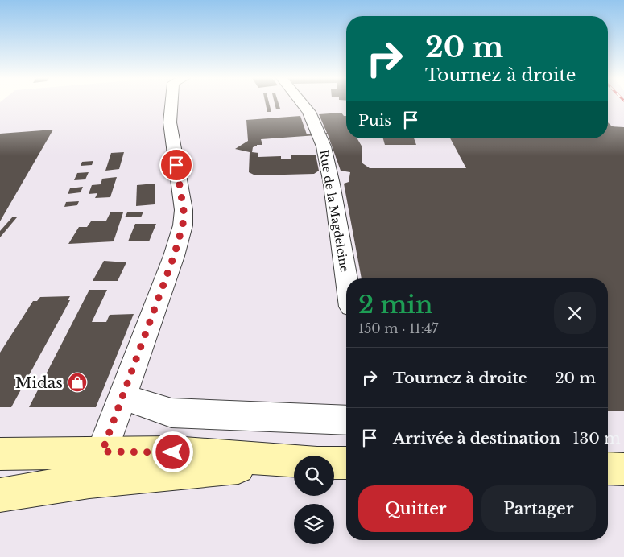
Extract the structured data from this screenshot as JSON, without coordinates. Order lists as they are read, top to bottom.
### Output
{
  "streets": {
    "street": ["Rue de la Magdeleine"]
  },
  "places": {
    "shop": ["Midas"]
  },
  "page": {
    "turn": ["20 m", "Tournez à droite"],
    "then": "Puis",
    "heading": ["2 min", "150 m · 11:47"],
    "list": [
      {
        "name": "Tournez à droite",
        "value": "20 m"
      },
      {
        "name": "Arrivée à destination",
        "value": "130 m"
      }
    ],
    "buttons": ["Quitter", "Partager"]
  }
}
